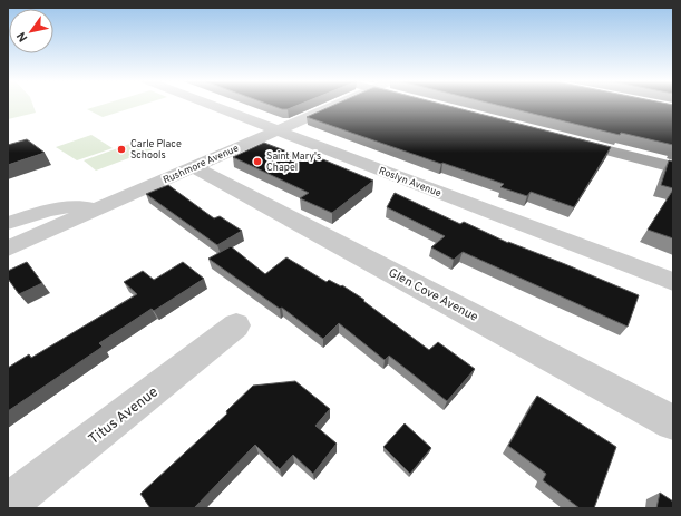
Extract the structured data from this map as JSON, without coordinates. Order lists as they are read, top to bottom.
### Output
{
  "streets": {
    "street": [
      "Rushmore Avenue",
      "Roslyn Avenue",
      "Glen Cove Avenue",
      "Titus Avenue"
    ]
  },
  "crossings": [
    ["Rushmore Avenue", "Roslyn Avenue"],
    ["Rushmore Avenue", "Glen Cove Avenue"]
  ],
  "places": ["Carle Place Schools", "Saint Mary's Chapel"],
  "north": "bottom left"
}
